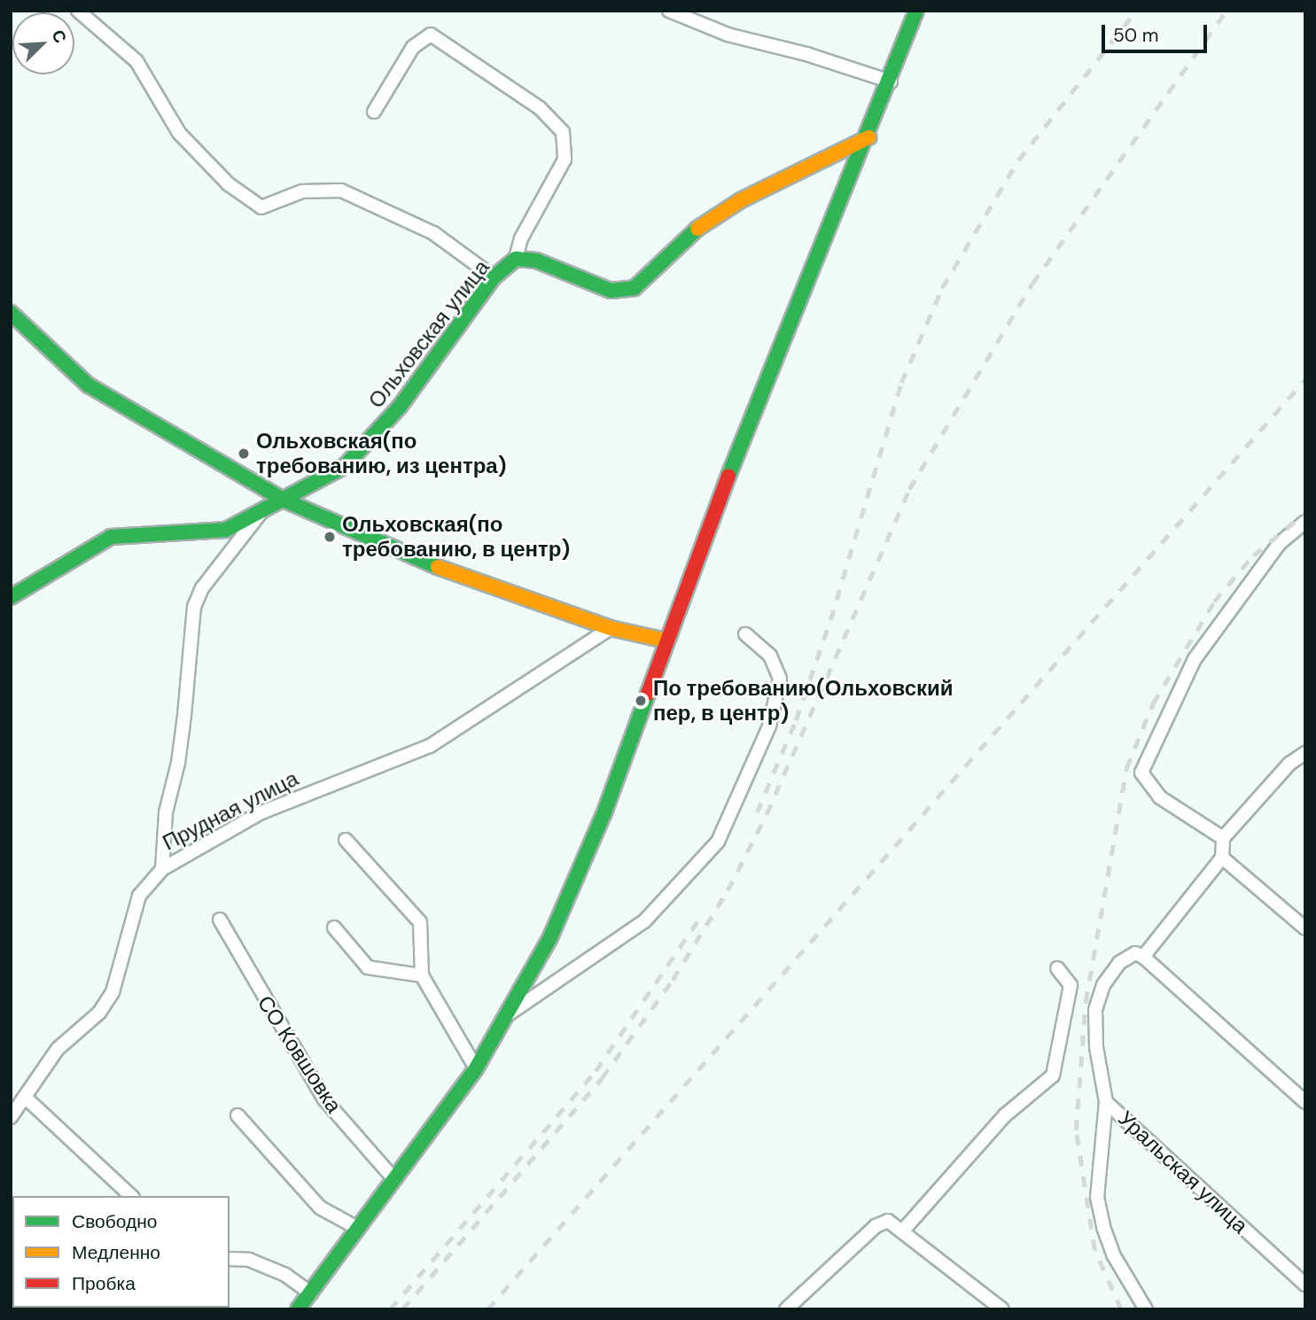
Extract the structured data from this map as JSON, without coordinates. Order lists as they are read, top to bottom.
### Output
{
  "streets": {
    "street": [
      "Ольховская улица",
      "Прудная улица",
      "СО Ковшовка",
      "Уральская улица"
    ]
  },
  "places": ["Ольховская(по требованию, из центра)", "Ольховская(по требованию, в центр)", "По требованию(Ольховский пер, в центр)"],
  "legend": ["Свободно", "Медленно", "Пробка"],
  "scale_bar": "50 m",
  "north": "top right"
}
